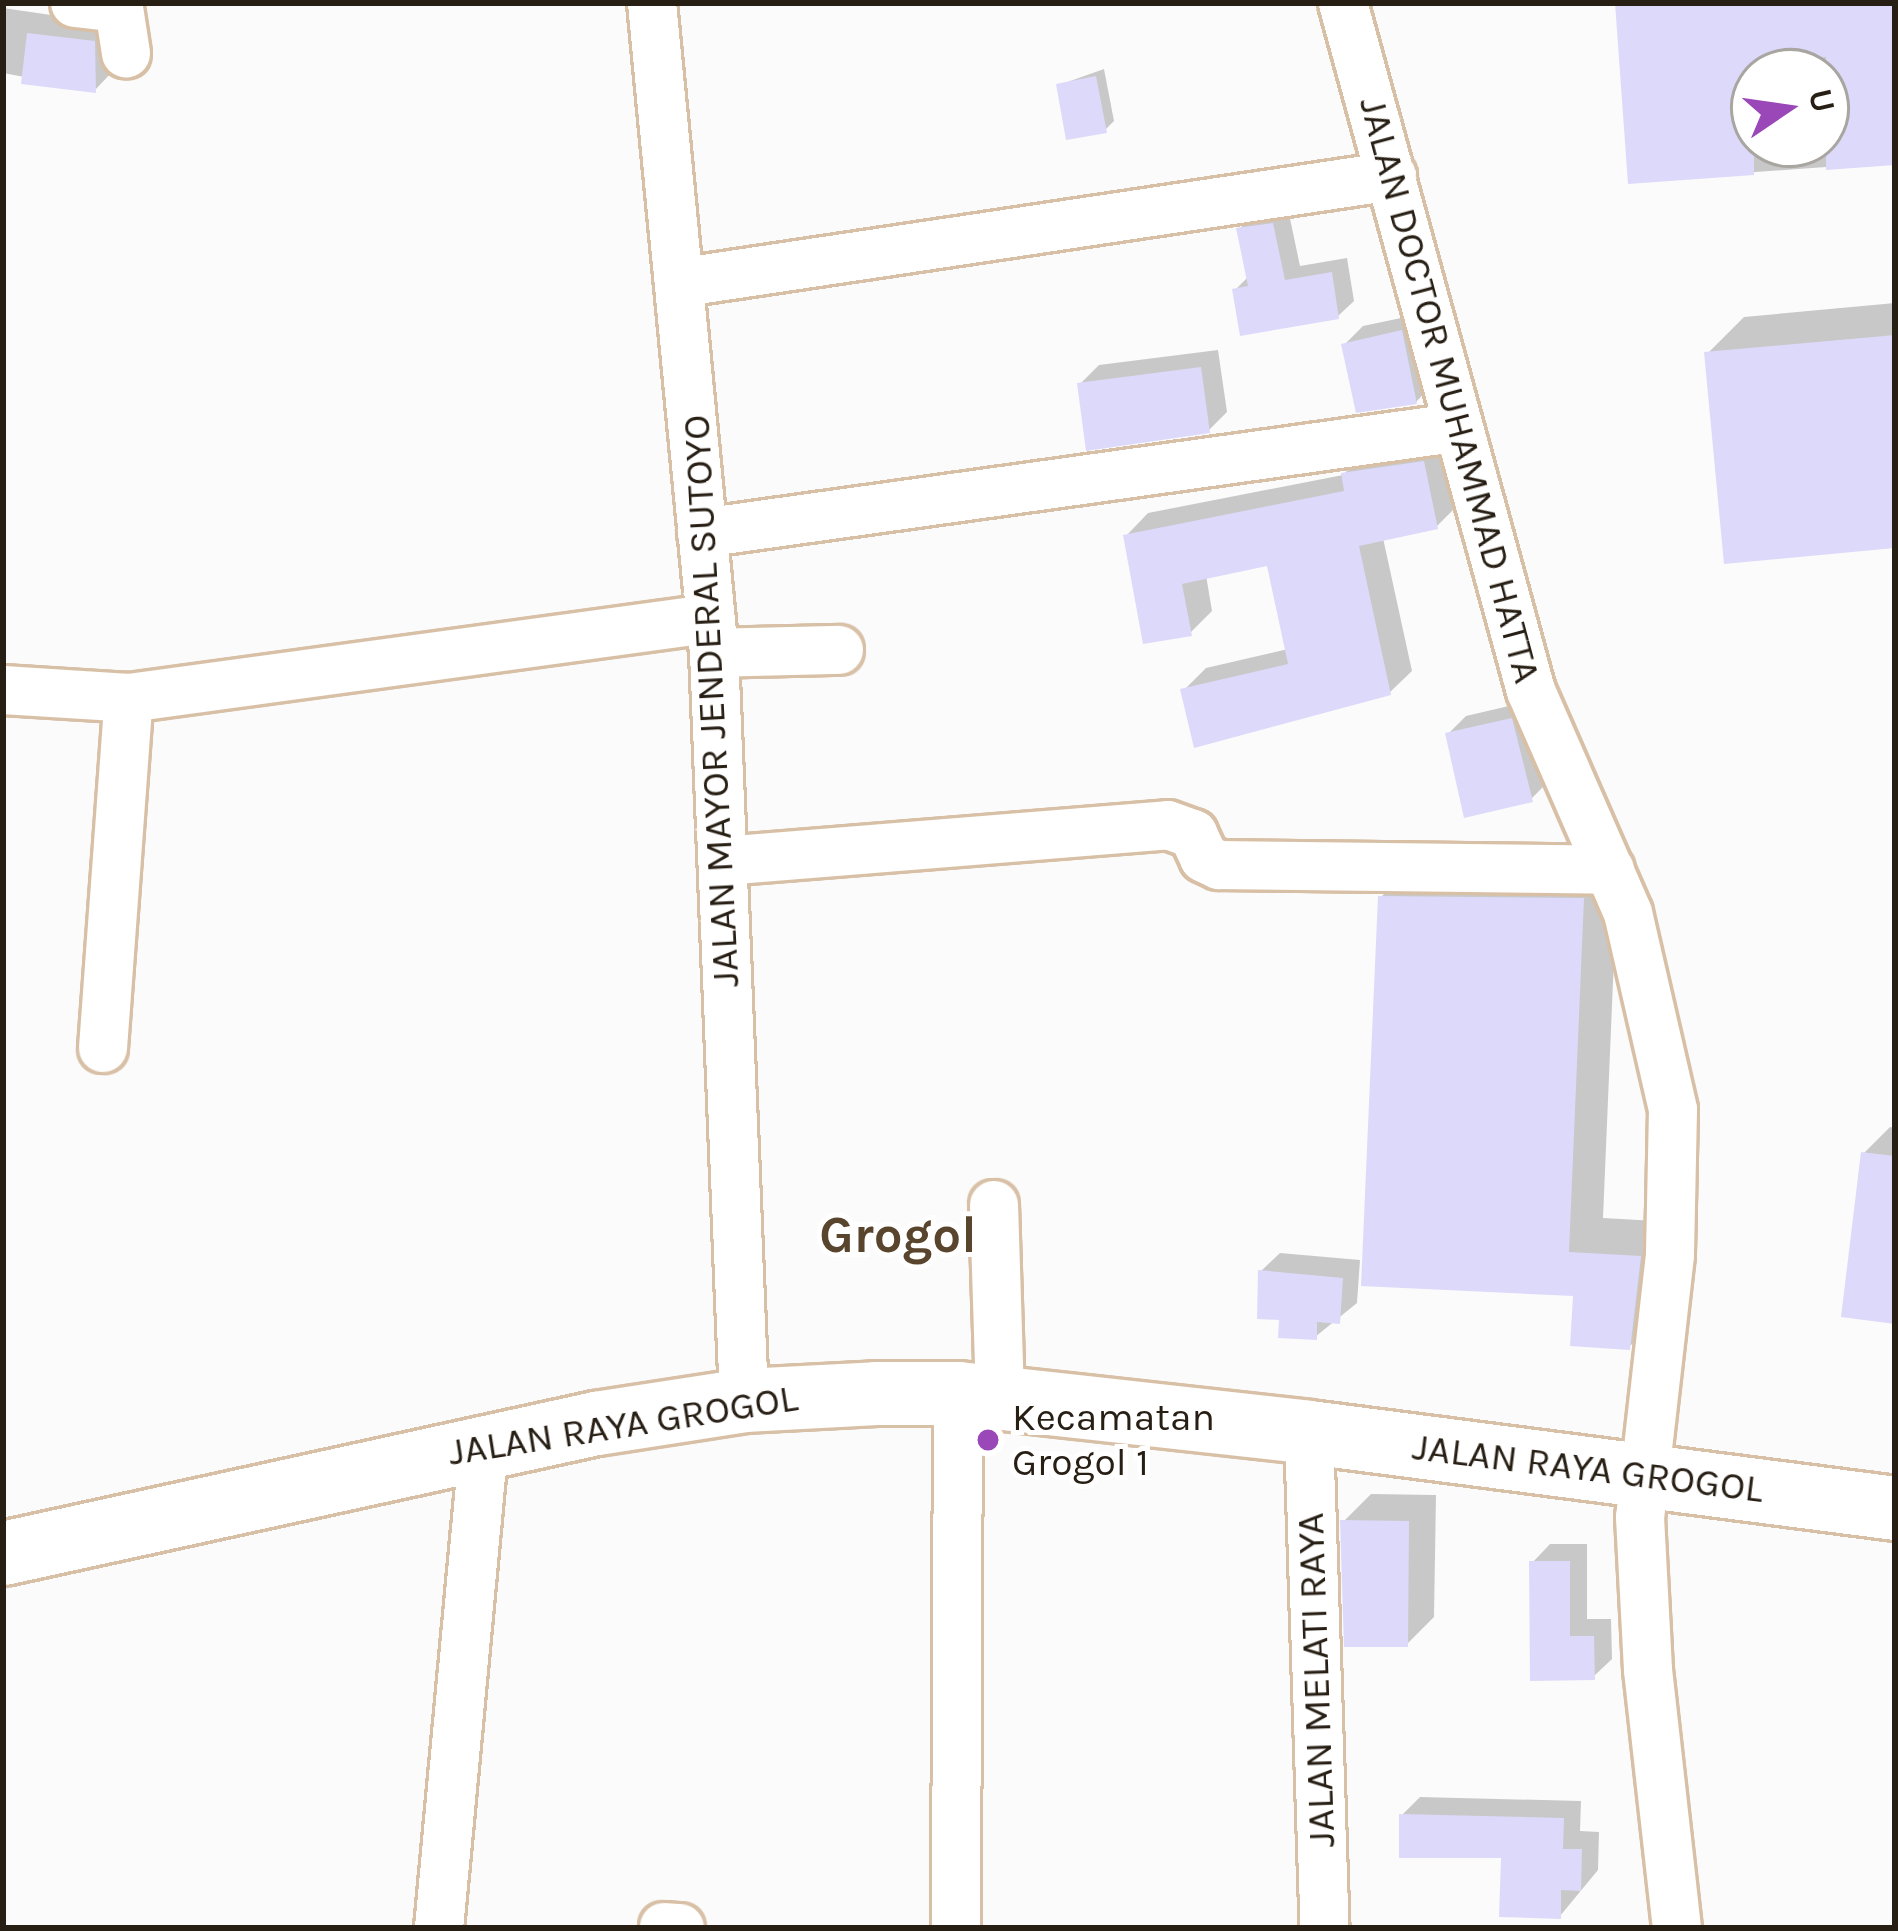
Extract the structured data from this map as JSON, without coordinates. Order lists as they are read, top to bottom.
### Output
{
  "streets": {
    "main road": ["JALAN RAYA GROGOL"],
    "street": ["JALAN DOCTOR MUHAMMAD HATTA", "JALAN MAYOR JENDERAL SUTOYO", "JALAN MELATI RAYA"]
  },
  "crossings": [
    ["JALAN DOCTOR MUHAMMAD HATTA", "JALAN RAYA GROGOL"],
    ["JALAN MAYOR JENDERAL SUTOYO", "JALAN RAYA GROGOL"],
    ["JALAN RAYA GROGOL", "JALAN MELATI RAYA"]
  ],
  "districts": ["Grogol"],
  "places": ["Kecamatan Grogol 1"],
  "north": "right"
}
